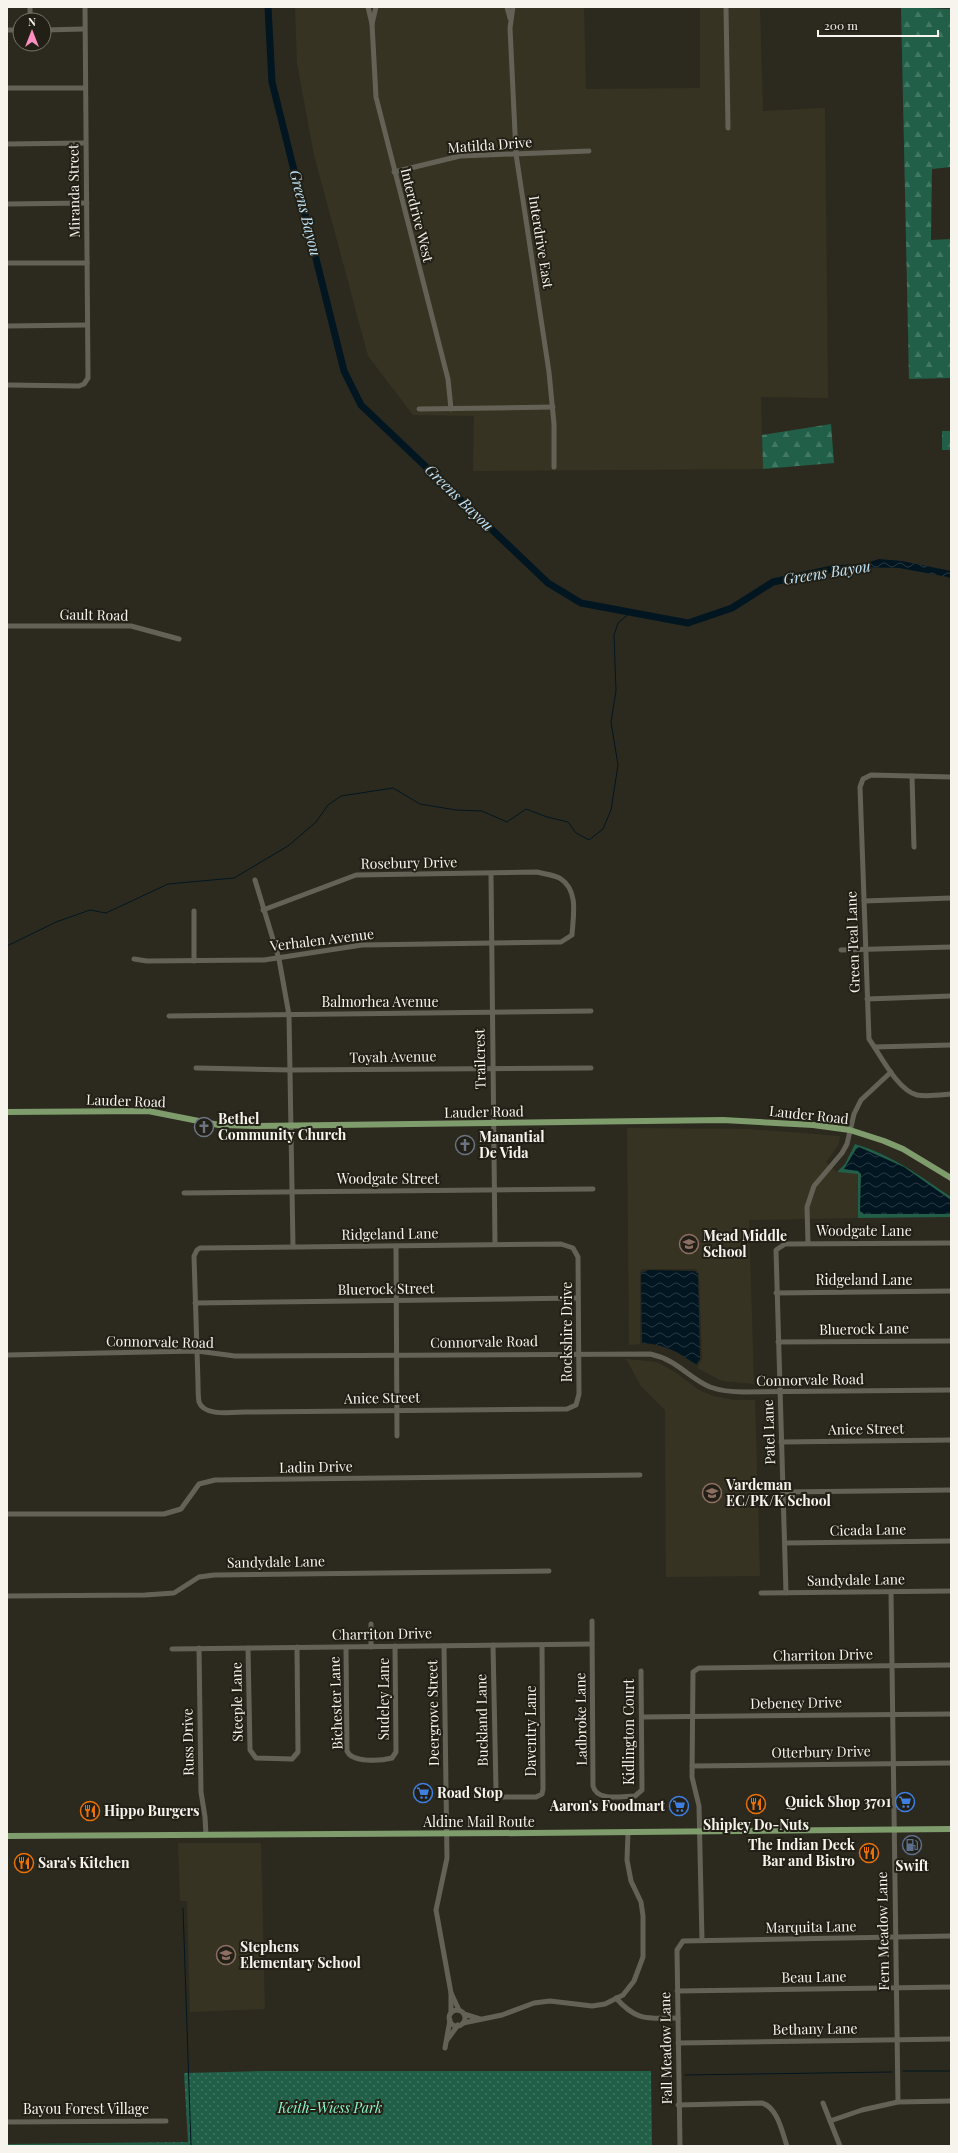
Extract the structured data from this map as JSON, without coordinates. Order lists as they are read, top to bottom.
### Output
{
  "streets": {
    "main road": ["Lauder Road", "Aldine Mail Route"],
    "street": [
      "Matilda Drive",
      "Miranda Street",
      "Interdrive West",
      "Interdrive East",
      "Gault Road",
      "Rosebury Drive",
      "Verhalen Avenue",
      "Green Teal Lane",
      "Balmorhea Avenue",
      "Toyah Avenue",
      "Trailcrest",
      "Woodgate Street",
      "Woodgate Lane",
      "Ridgeland Lane",
      "Bluerock Street",
      "Bluerock Lane",
      "Rockshire Drive",
      "Connorvale Road",
      "Anice Street",
      "Patel Lane",
      "Ladin Drive",
      "Cicada Lane",
      "Sandydale Lane",
      "Charriton Drive",
      "Sudeley Lane",
      "Steeple Lane",
      "Bichester Lane",
      "Debeney Drive",
      "Deergrove Street",
      "Ladbroke Lane",
      "Buckland Lane",
      "Daventry Lane",
      "Kidlington Court",
      "Russ Drive",
      "Otterbury Drive",
      "Marquita Lane",
      "Fern Meadow Lane",
      "Beau Lane",
      "Bethany Lane",
      "Fall Meadow Lane",
      "Bayou Forest Village"
    ]
  },
  "crossings": [
    ["Matilda Drive", "Interdrive West"],
    ["Matilda Drive", "Interdrive East"],
    ["Rosebury Drive", "Verhalen Avenue"],
    ["Rosebury Drive", "Trailcrest"],
    ["Verhalen Avenue", "Trailcrest"],
    ["Balmorhea Avenue", "Trailcrest"],
    ["Toyah Avenue", "Trailcrest"],
    ["Trailcrest", "Lauder Road"],
    ["Trailcrest", "Woodgate Street"],
    ["Trailcrest", "Ridgeland Lane"],
    ["Woodgate Lane", "Patel Lane"],
    ["Ridgeland Lane", "Bluerock Street"],
    ["Ridgeland Lane", "Rockshire Drive"],
    ["Ridgeland Lane", "Patel Lane"],
    ["Bluerock Street", "Rockshire Drive"],
    ["Bluerock Lane", "Patel Lane"],
    ["Rockshire Drive", "Connorvale Road"],
    ["Rockshire Drive", "Anice Street"],
    ["Connorvale Road", "Anice Street"],
    ["Connorvale Road", "Patel Lane"],
    ["Anice Street", "Patel Lane"],
    ["Patel Lane", "Cicada Lane"],
    ["Patel Lane", "Sandydale Lane"],
    ["Sandydale Lane", "Fern Meadow Lane"],
    ["Charriton Drive", "Sudeley Lane"],
    ["Charriton Drive", "Steeple Lane"],
    ["Charriton Drive", "Bichester Lane"],
    ["Charriton Drive", "Debeney Drive"],
    ["Charriton Drive", "Deergrove Street"],
    ["Charriton Drive", "Ladbroke Lane"],
    ["Charriton Drive", "Buckland Lane"],
    ["Charriton Drive", "Daventry Lane"],
    ["Charriton Drive", "Russ Drive"],
    ["Charriton Drive", "Fern Meadow Lane"],
    ["Sudeley Lane", "Bichester Lane"],
    ["Debeney Drive", "Kidlington Court"],
    ["Debeney Drive", "Fern Meadow Lane"],
    ["Deergrove Street", "Aldine Mail Route"],
    ["Ladbroke Lane", "Kidlington Court"],
    ["Buckland Lane", "Daventry Lane"],
    ["Russ Drive", "Aldine Mail Route"],
    ["Otterbury Drive", "Fern Meadow Lane"],
    ["Aldine Mail Route", "Fern Meadow Lane"],
    ["Marquita Lane", "Fern Meadow Lane"],
    ["Marquita Lane", "Fall Meadow Lane"],
    ["Fern Meadow Lane", "Beau Lane"],
    ["Fern Meadow Lane", "Bethany Lane"],
    ["Beau Lane", "Fall Meadow Lane"],
    ["Bethany Lane", "Fall Meadow Lane"]
  ],
  "water": ["Greens Bayou"],
  "parks": ["Keith-Wiess Park"],
  "places": {
    "church": ["Bethel Community Church", "Manantial De Vida"],
    "school or university": ["Mead Middle School", "Vardeman EC/PK/K School", "Stephens Elementary School"],
    "supermarket": ["Road Stop", "Quick Shop 3701", "Aaron's Foodmart"],
    "restaurant": [
      "Shipley Do-Nuts",
      "Hippo Burgers",
      "The Indian Deck Bar and Bistro",
      "Sara's Kitchen"
    ],
    "fuel station": ["Swift"]
  },
  "scale_bar": "200 m",
  "north": "top"
}
